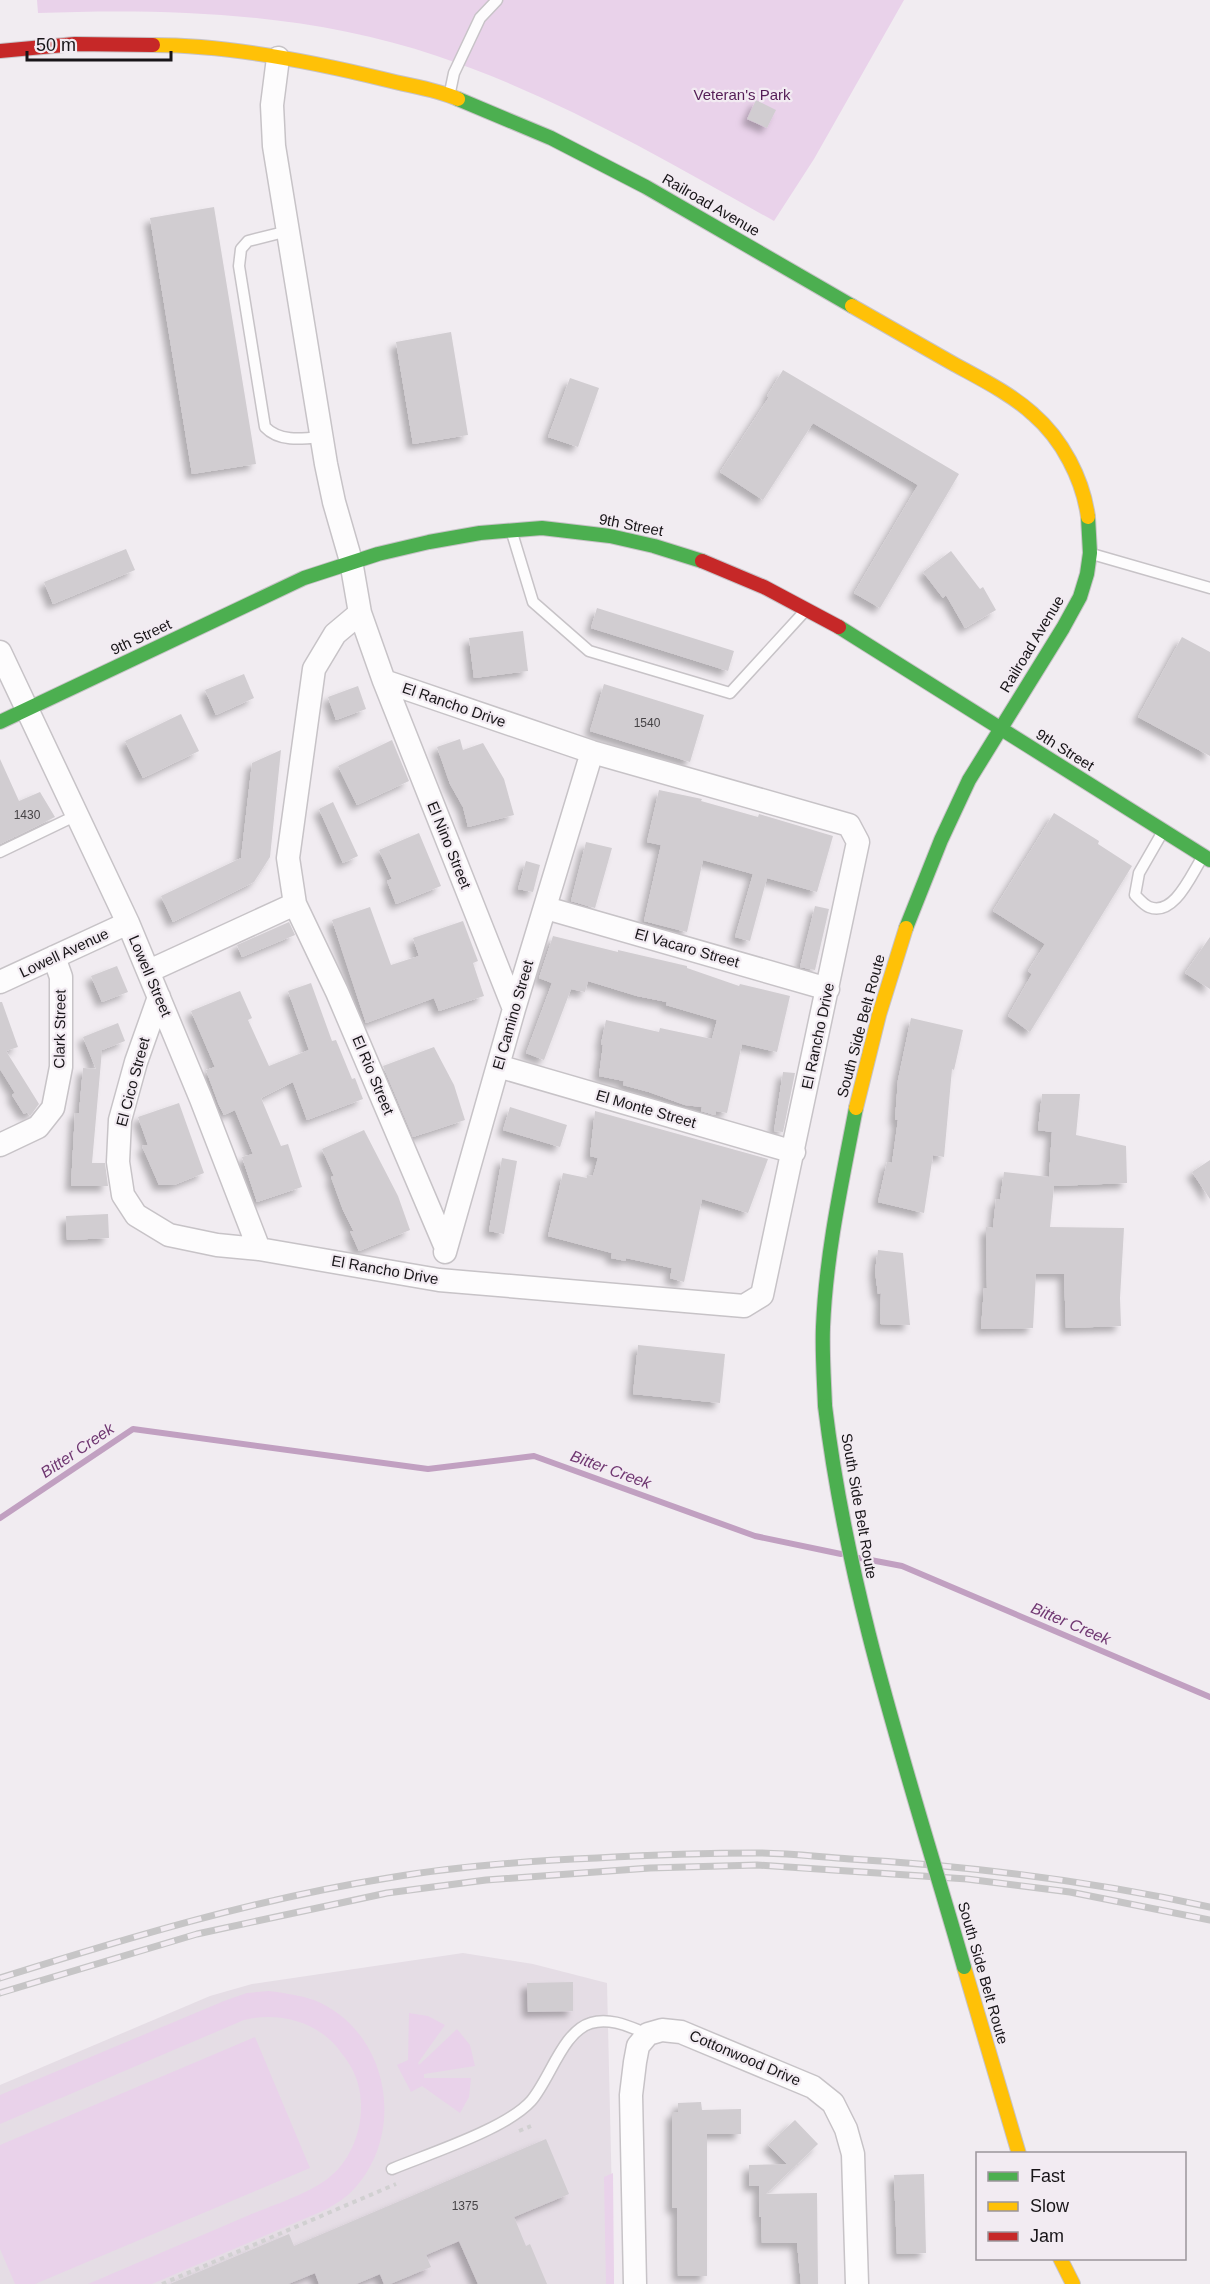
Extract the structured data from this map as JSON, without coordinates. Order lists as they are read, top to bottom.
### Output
{
  "streets": {
    "main road": ["Railroad Avenue", "9th Street", "South Side Belt Route"],
    "street": [
      "El Rancho Drive",
      "El Nino Street",
      "El Vacaro Street",
      "Lowell Avenue",
      "Lowell Street",
      "El Camino Street",
      "Clark Street",
      "El Rio Street",
      "El Cico Street",
      "El Monte Street",
      "Cottonwood Drive"
    ]
  },
  "crossings": [
    ["Railroad Avenue", "9th Street"],
    ["Railroad Avenue", "El Rancho Drive"],
    ["Railroad Avenue", "South Side Belt Route"],
    ["9th Street", "El Rancho Drive"],
    ["9th Street", "Lowell Street"],
    ["9th Street", "South Side Belt Route"],
    ["El Rancho Drive", "El Nino Street"],
    ["El Rancho Drive", "El Vacaro Street"],
    ["El Rancho Drive", "Lowell Street"],
    ["El Rancho Drive", "El Camino Street"],
    ["El Rancho Drive", "El Rio Street"],
    ["El Rancho Drive", "El Cico Street"],
    ["El Rancho Drive", "El Monte Street"],
    ["El Nino Street", "El Camino Street"],
    ["El Vacaro Street", "El Camino Street"],
    ["Lowell Avenue", "Lowell Street"],
    ["Lowell Avenue", "Clark Street"],
    ["Lowell Street", "El Cico Street"],
    ["El Camino Street", "El Rio Street"],
    ["El Camino Street", "El Monte Street"]
  ],
  "water": ["Bitter Creek"],
  "parks": ["Veteran's Park"],
  "house_numbers": ["1540", "1430", "1375"],
  "legend": ["Fast", "Slow", "Jam"],
  "scale_bar": "50 m"
}
